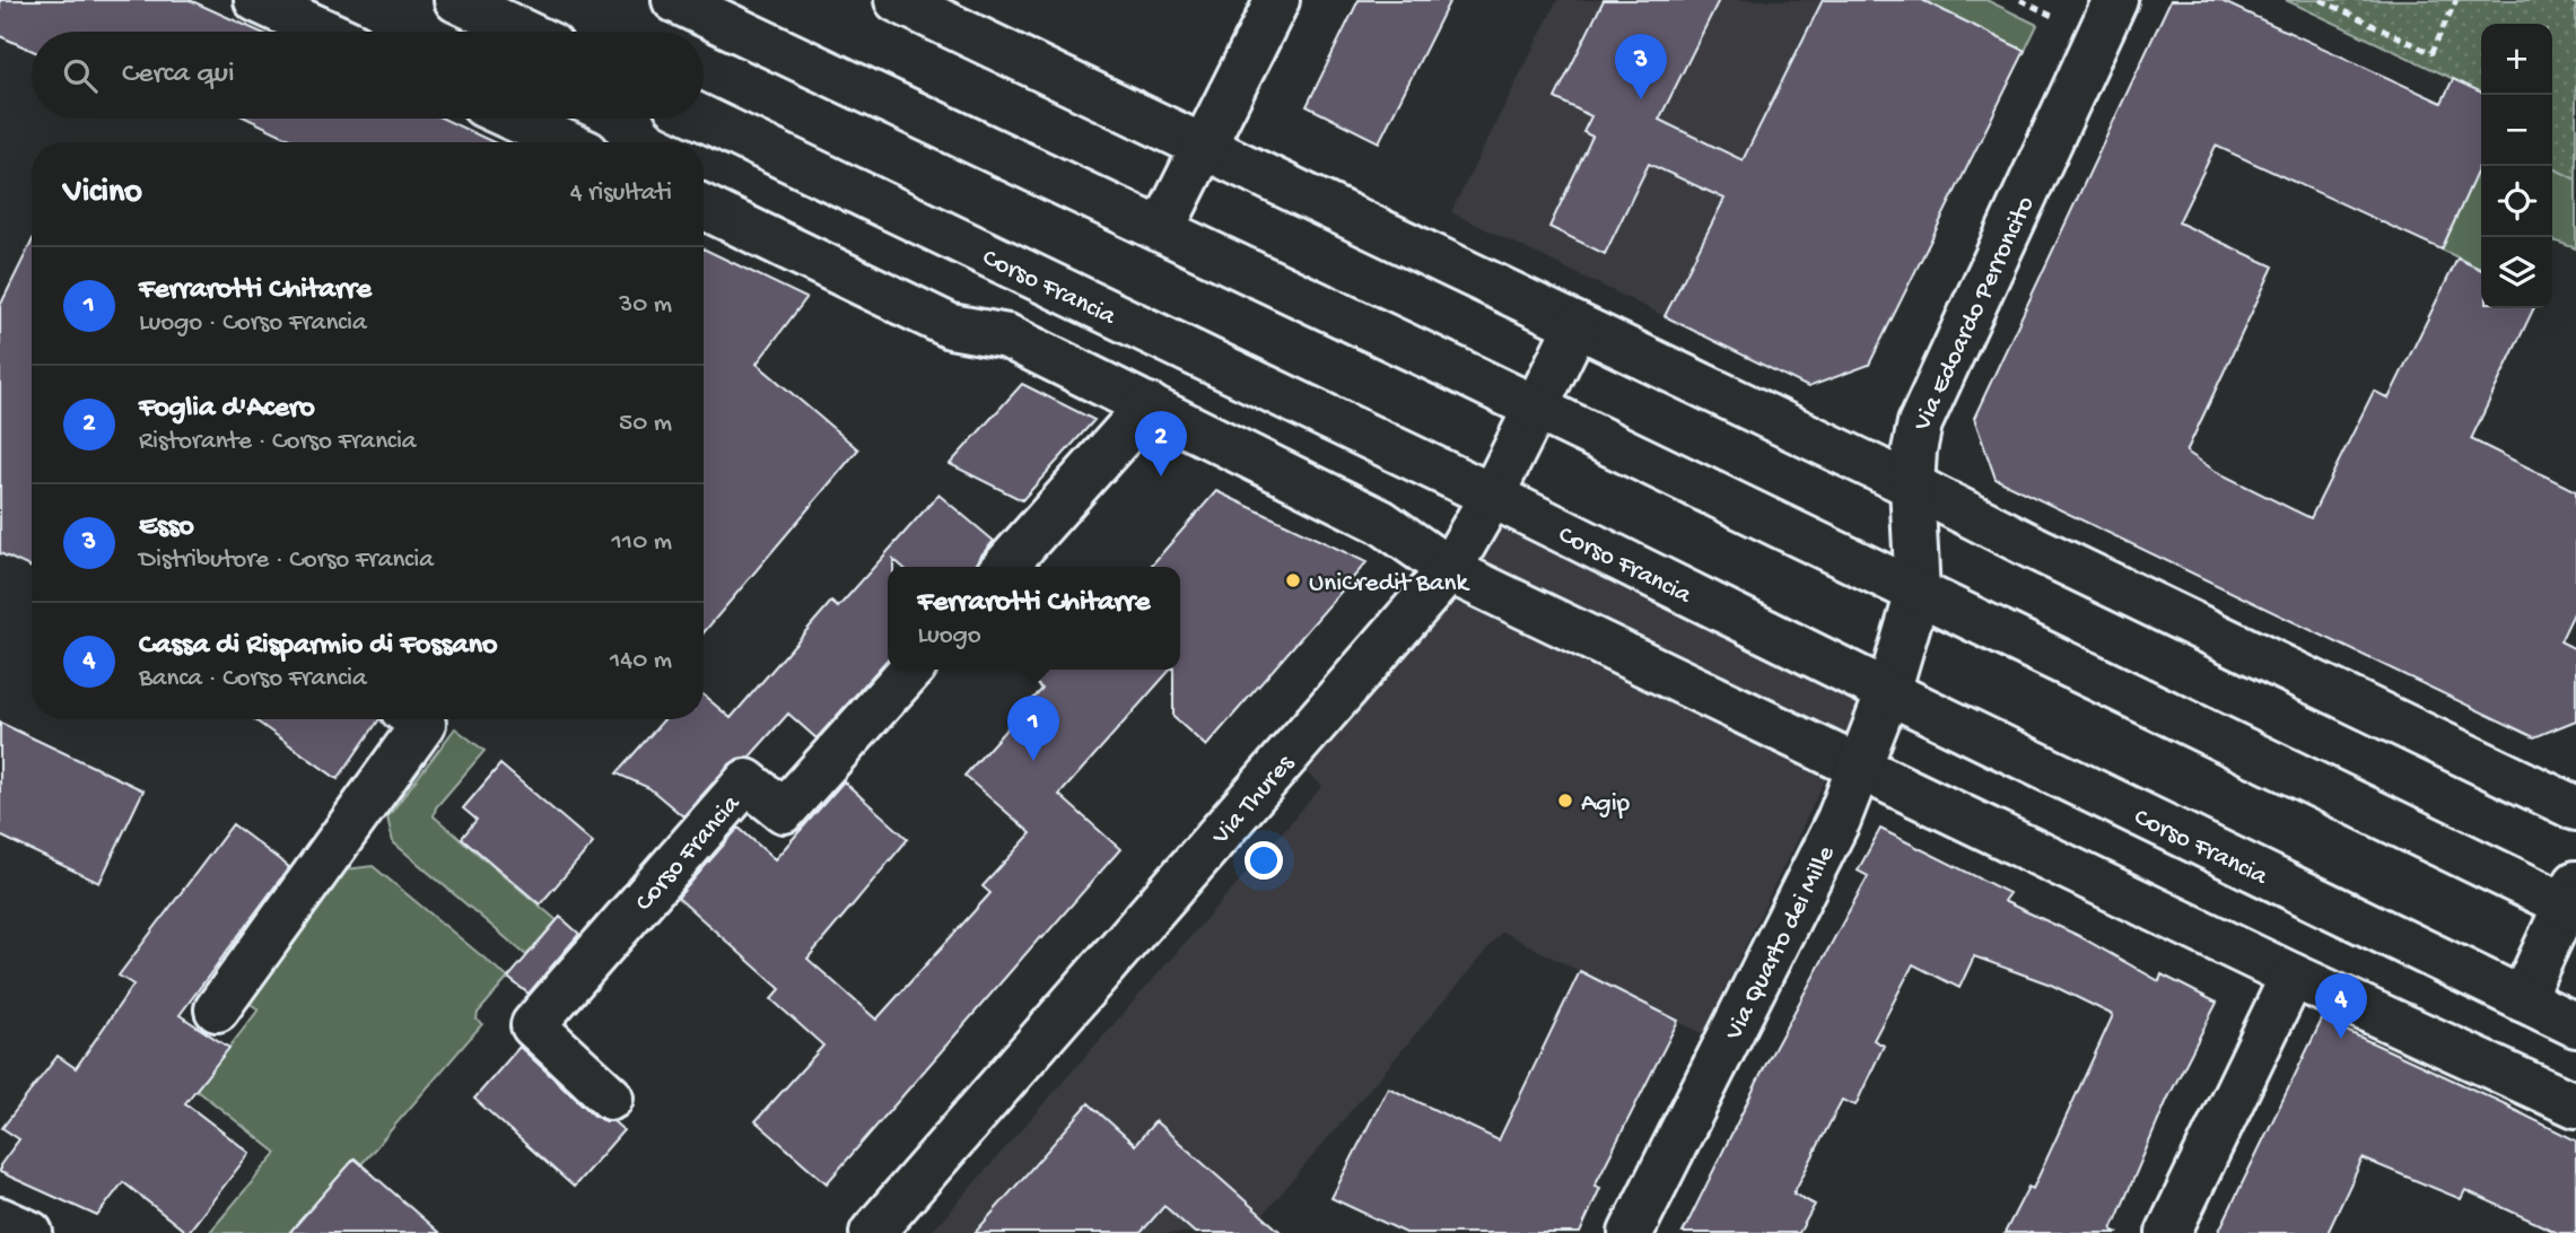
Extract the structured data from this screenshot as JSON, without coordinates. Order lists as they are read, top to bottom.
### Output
{
  "streets": {
    "street": [
      "Corso Francia",
      "Via Edoardo Perroncito",
      "Via Thures",
      "Via Quarto dei Mille"
    ]
  },
  "crossings": [
    ["Corso Francia", "Via Thures"],
    ["Corso Francia", "Via Quarto dei Mille"],
    ["Via Edoardo Perroncito", "Via Quarto dei Mille"]
  ],
  "places": ["UniCredit Bank", "Agip"],
  "page": {
    "map_buttons": ["+", "−"],
    "search": "Cerca qui",
    "pins": [
      "3",
      "2",
      "1",
      "4"
    ],
    "heading": ["Vicino", "4 risultati"],
    "list": [
      {
        "mark": "1",
        "name": "Ferrarotti Chitarre",
        "note": "Luogo · Corso Francia",
        "value": "30 m"
      },
      {
        "mark": "2",
        "name": "Foglia d'Acero",
        "note": "Ristorante · Corso Francia",
        "value": "50 m"
      },
      {
        "mark": "3",
        "name": "Esso",
        "note": "Distributore · Corso Francia",
        "value": "110 m"
      },
      {
        "mark": "4",
        "name": "Cassa di Risparmio di Fossano",
        "note": "Banca · Corso Francia",
        "value": "140 m"
      }
    ],
    "popup": ["Ferrarotti Chitarre", "Luogo"]
  }
}
